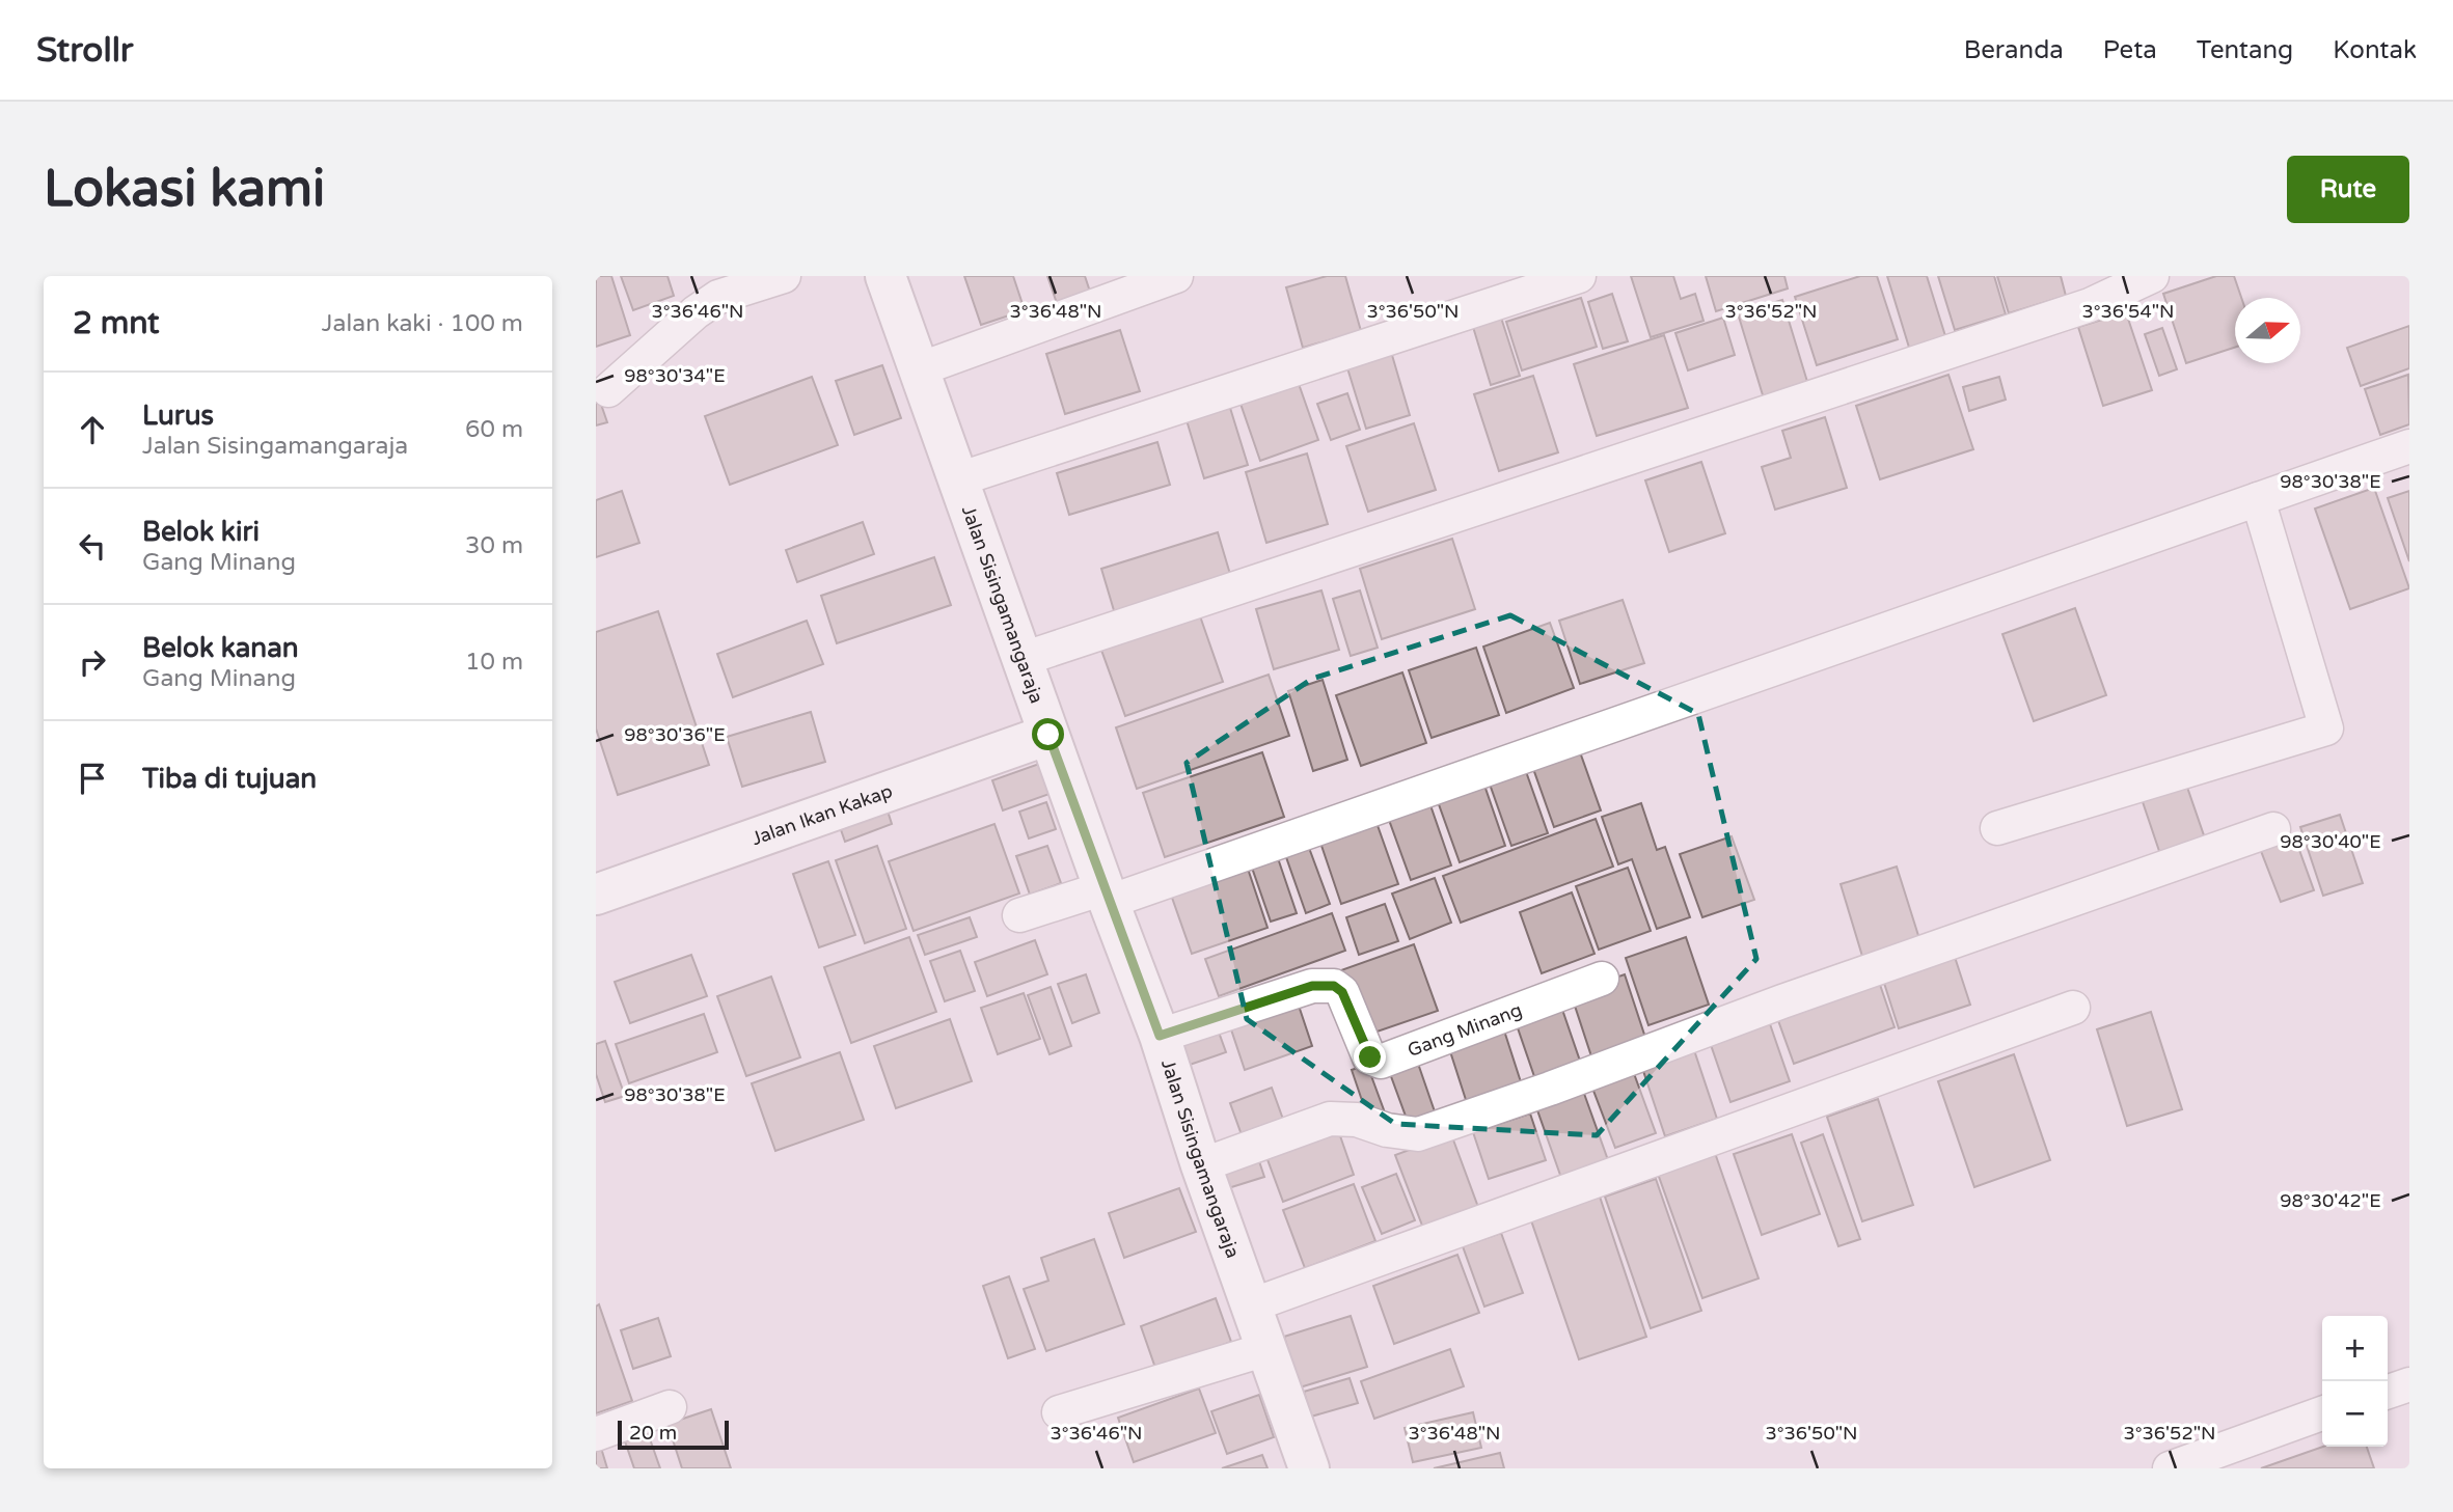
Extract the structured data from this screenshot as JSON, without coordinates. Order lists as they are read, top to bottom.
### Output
{
  "streets": {
    "street": ["Jalan Sisingamangaraja", "Jalan Ikan Kakap", "Gang Minang"]
  },
  "crossings": [
    ["Jalan Sisingamangaraja", "Jalan Ikan Kakap"],
    ["Jalan Sisingamangaraja", "Gang Minang"]
  ],
  "scale_bar": "20 m",
  "north": "right",
  "page": {
    "header": "Strollr",
    "nav": [
      "Beranda",
      "Peta",
      "Tentang",
      "Kontak"
    ],
    "buttons": "Rute",
    "title": "Lokasi kami",
    "heading": ["2 mnt", "Jalan kaki · 100 m"],
    "list": [
      ["Lurus", "Jalan Sisingamangaraja", "60 m"],
      ["Belok kiri", "Gang Minang", "30 m"],
      ["Belok kanan", "Gang Minang", "10 m"],
      "Tiba di tujuan"
    ],
    "map_buttons": ["+", "−"],
    "scale": "20 m"
  },
  "coordinates": [
    "3°36'50\"N",
    "3°36'46\"N",
    "3°36'48\"N",
    "3°36'52\"N",
    "3°36'54\"N",
    "98°30'34\"E",
    "98°30'38\"E",
    "98°30'36\"E",
    "98°30'40\"E",
    "98°30'42\"E"
  ]
}
